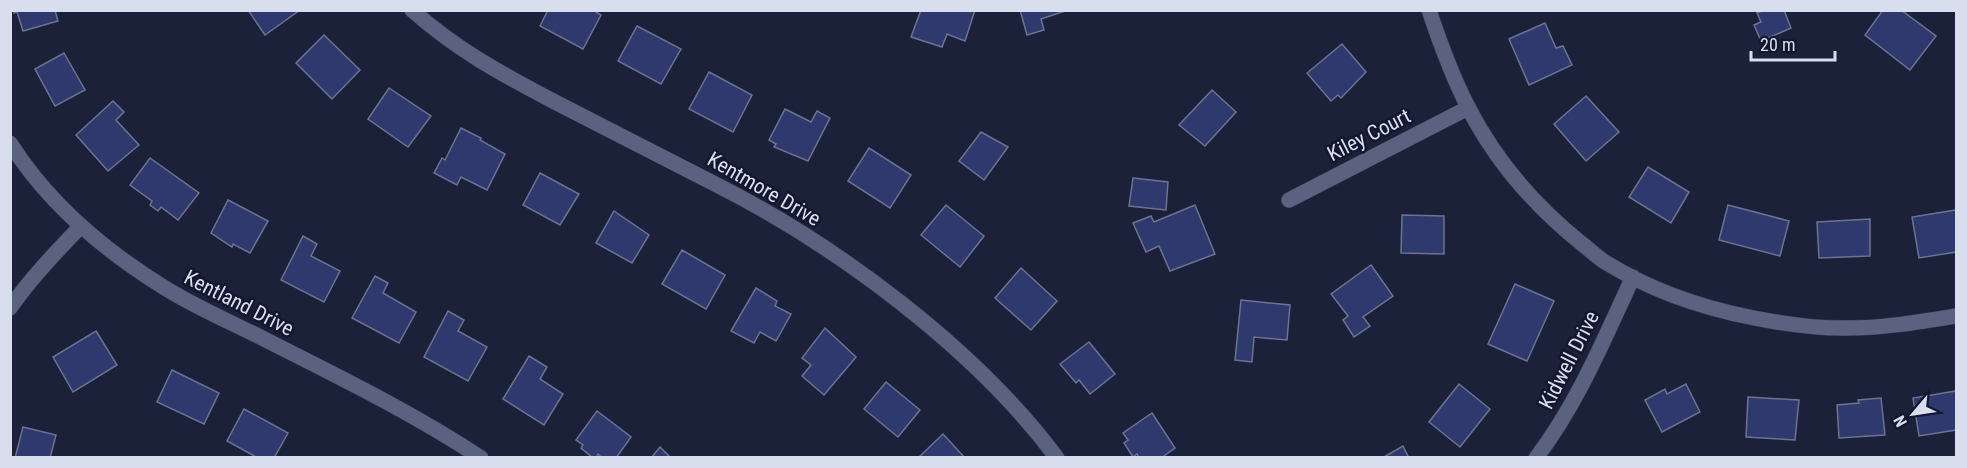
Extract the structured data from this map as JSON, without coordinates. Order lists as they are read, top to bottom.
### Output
{
  "streets": {
    "street": [
      "Kiley Court",
      "Kentmore Drive",
      "Kentland Drive",
      "Kidwell Drive"
    ]
  },
  "scale_bar": "20 m",
  "north": "bottom left"
}
